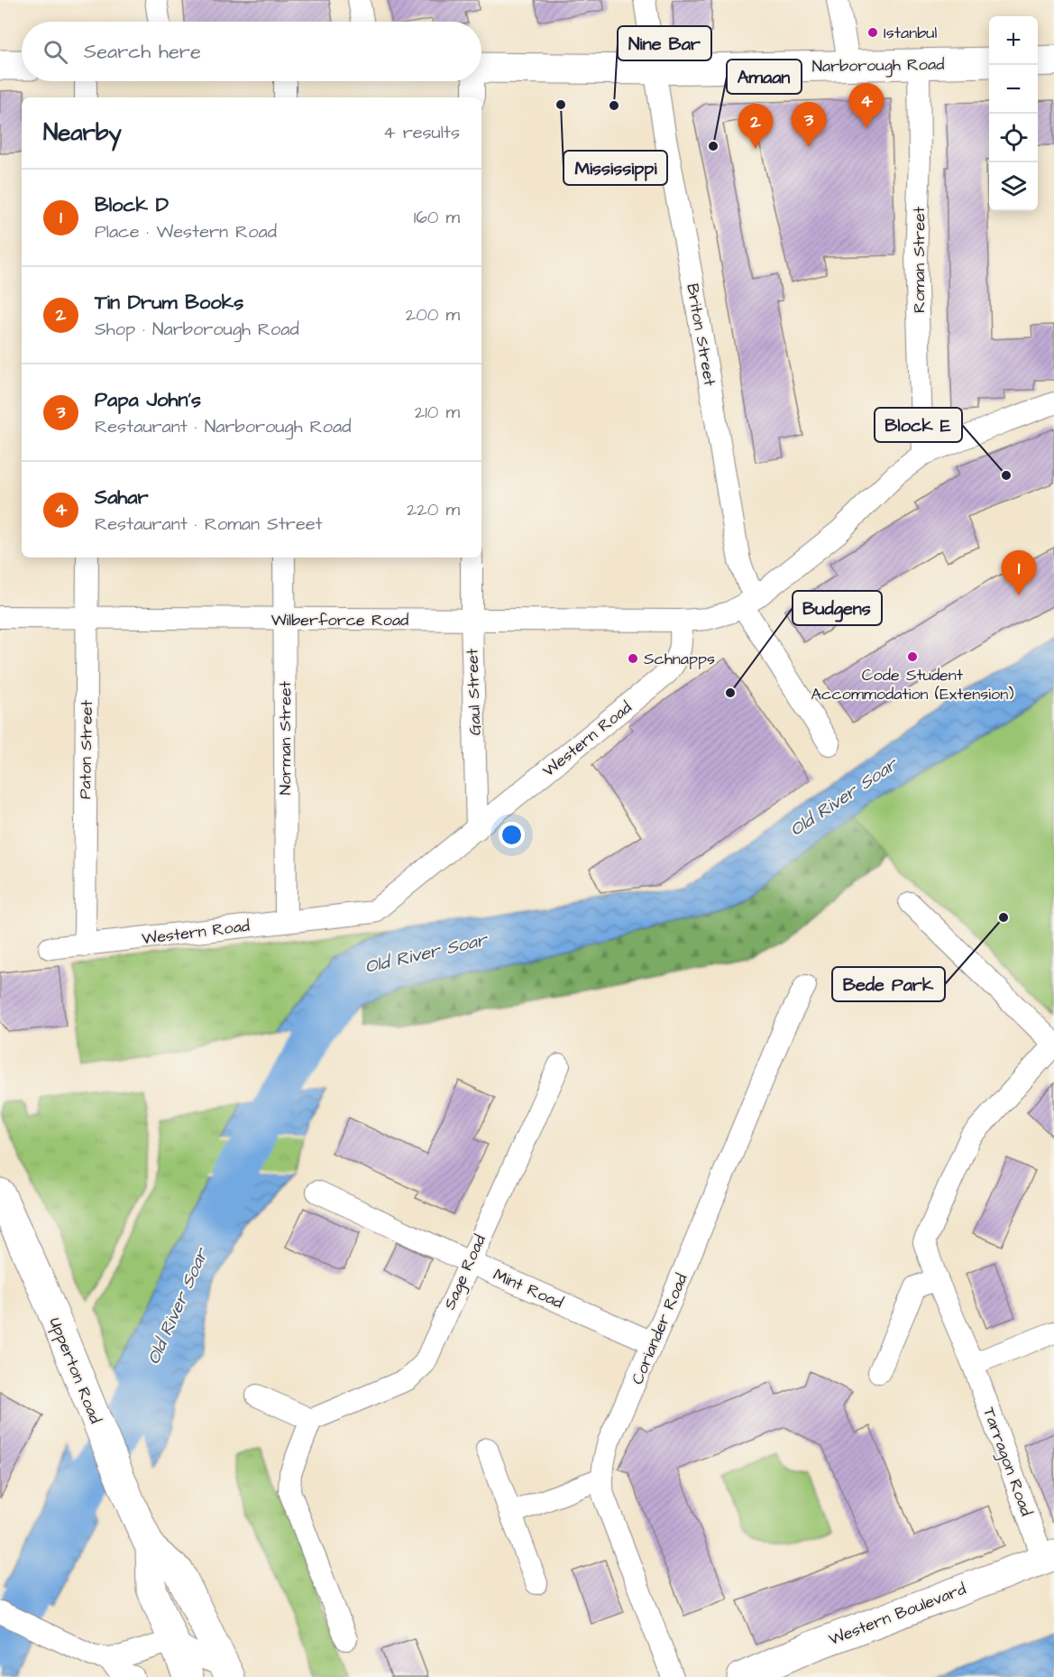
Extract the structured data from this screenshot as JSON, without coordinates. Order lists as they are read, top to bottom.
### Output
{
  "streets": {
    "street": [
      "Narborough Road",
      "Roman Street",
      "Briton Street",
      "Wilberforce Road",
      "Gaul Street",
      "Norman Street",
      "Western Road",
      "Paton Street",
      "Sage Road",
      "Mint Road",
      "Coriander Road",
      "Upperton Road",
      "Tarragon Road",
      "Western Boulevard"
    ]
  },
  "crossings": [
    ["Narborough Road", "Roman Street"],
    ["Narborough Road", "Briton Street"],
    ["Wilberforce Road", "Gaul Street"],
    ["Wilberforce Road", "Norman Street"],
    ["Wilberforce Road", "Western Road"],
    ["Wilberforce Road", "Paton Street"],
    ["Gaul Street", "Western Road"],
    ["Norman Street", "Western Road"],
    ["Western Road", "Paton Street"],
    ["Sage Road", "Mint Road"],
    ["Mint Road", "Coriander Road"],
    ["Tarragon Road", "Western Boulevard"]
  ],
  "water": ["Old River Soar"],
  "places": [
    "Istanbul",
    "Mississippi",
    "Nine Bar",
    "Amaan",
    "Block E",
    "Code Student Accommodation (Extension)",
    "Schnapps",
    "Budgens",
    "Bede Park"
  ],
  "page": {
    "map_buttons": ["+", "−"],
    "search": "Search here",
    "pins": [
      "4",
      "3",
      "2",
      "1"
    ],
    "heading": ["Nearby", "4 results"],
    "list": [
      {
        "mark": "1",
        "name": "Block D",
        "note": "Place · Western Road",
        "value": "160 m"
      },
      {
        "mark": "2",
        "name": "Tin Drum Books",
        "note": "Shop · Narborough Road",
        "value": "200 m"
      },
      {
        "mark": "3",
        "name": "Papa John's",
        "note": "Restaurant · Narborough Road",
        "value": "210 m"
      },
      {
        "mark": "4",
        "name": "Sahar",
        "note": "Restaurant · Roman Street",
        "value": "220 m"
      }
    ]
  }
}
